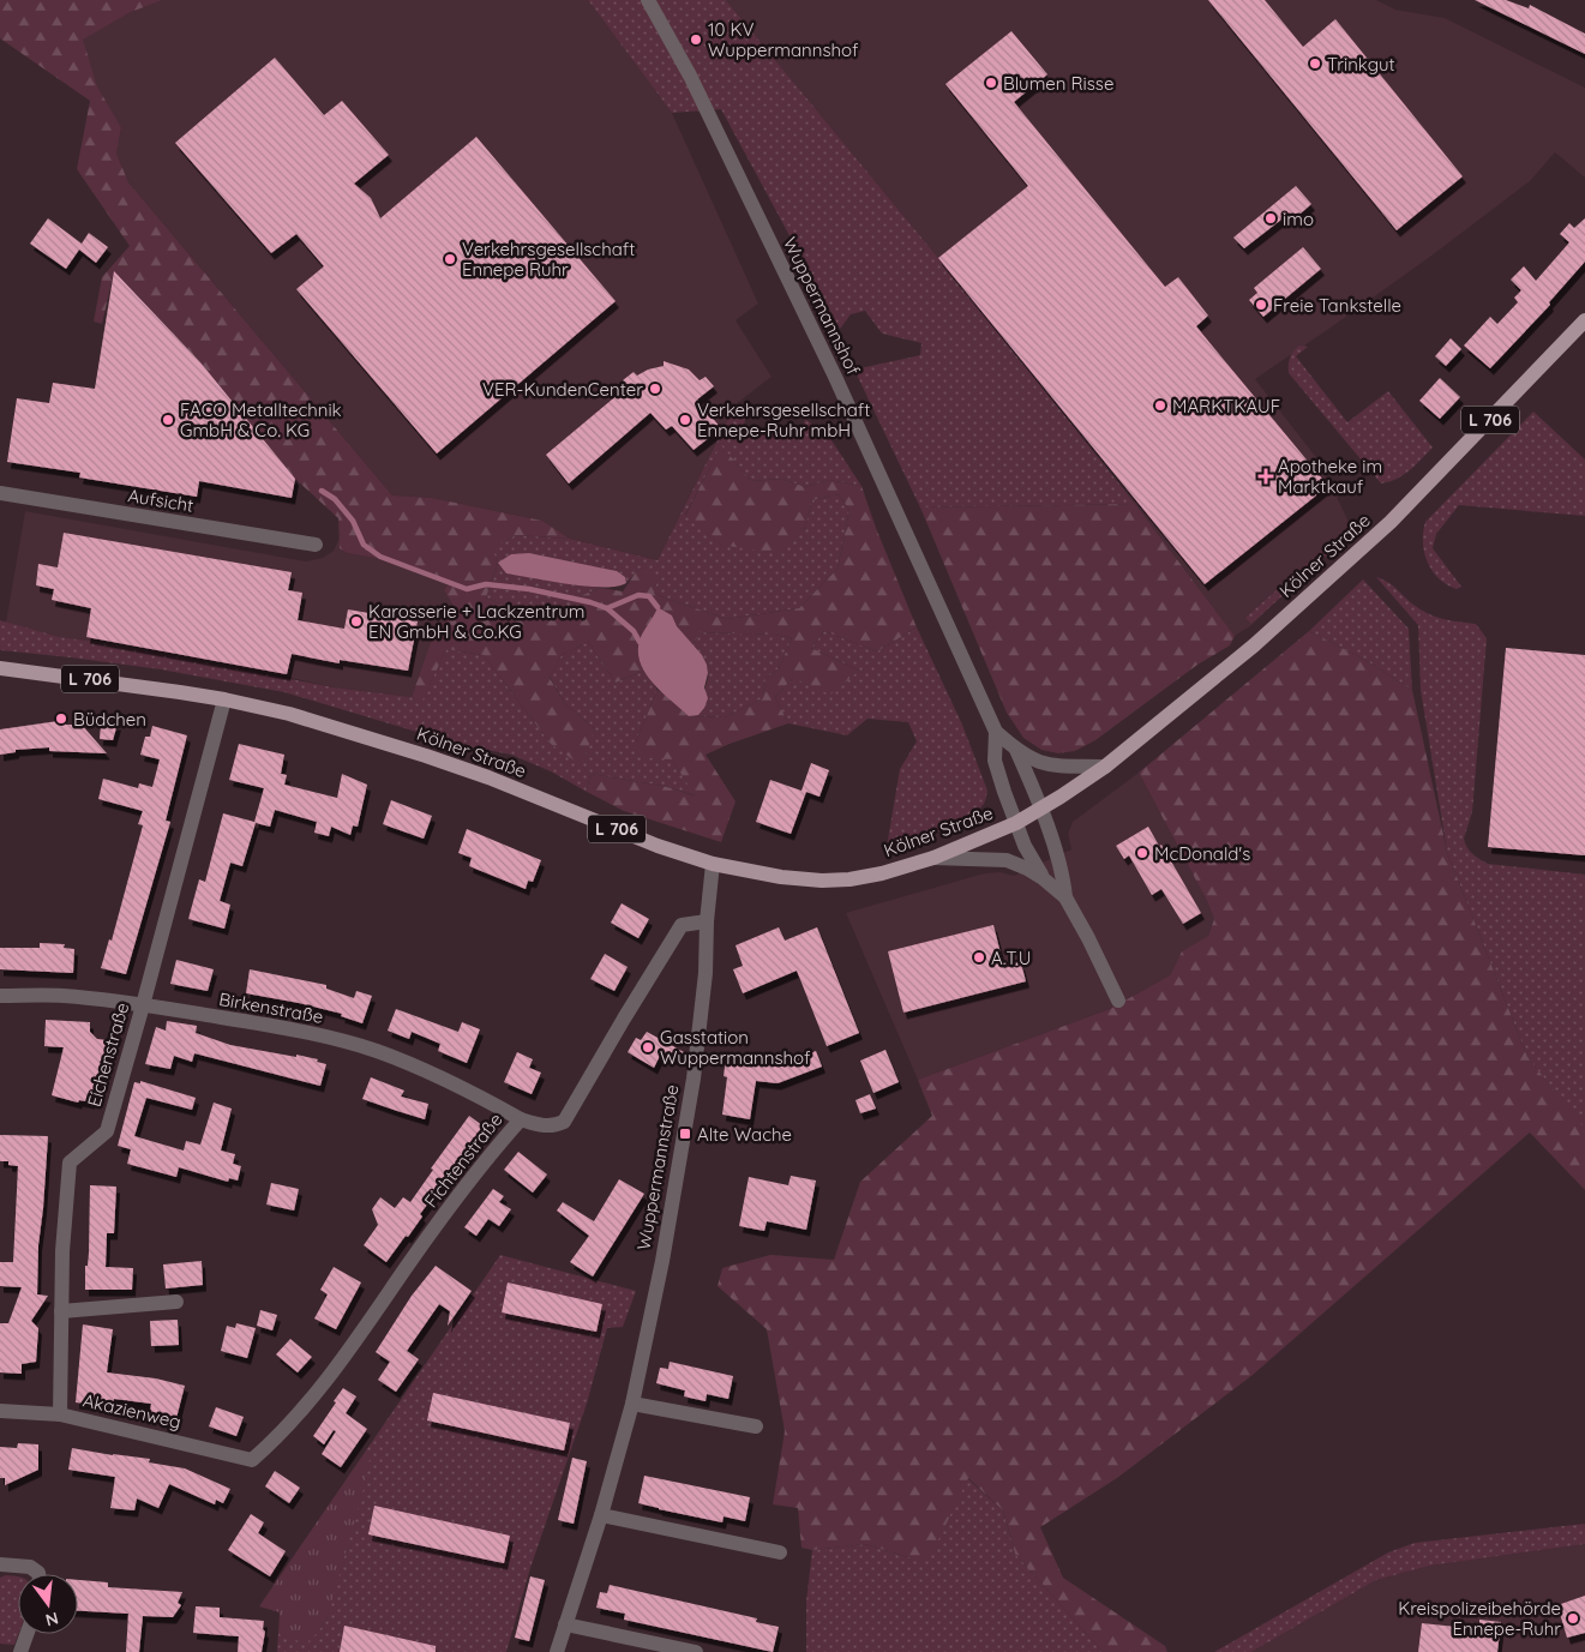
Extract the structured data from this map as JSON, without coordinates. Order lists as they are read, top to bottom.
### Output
{
  "streets": {
    "main road": ["L 706", "Kölner Straße"],
    "street": [
      "Wuppermannshof",
      "Aufsicht",
      "Birkenstraße",
      "Eichenstraße",
      "Fichtenstraße",
      "Wuppermannstraße",
      "Akazienweg"
    ]
  },
  "crossings": [
    ["Wuppermannshof", "Kölner Straße"],
    ["Kölner Straße", "Eichenstraße"],
    ["Kölner Straße", "Wuppermannstraße"],
    ["Birkenstraße", "Eichenstraße"],
    ["Birkenstraße", "Fichtenstraße"],
    ["Eichenstraße", "Akazienweg"],
    ["Fichtenstraße", "Wuppermannstraße"],
    ["Fichtenstraße", "Akazienweg"]
  ],
  "places": {
    "other": [
      "10 KV Wuppermannshof",
      "Trinkgut",
      "Blumen Risse",
      "imo",
      "Verkehrsgesellschaft Ennepe Ruhr",
      "Freie Tankstelle",
      "VER-KundenCenter",
      "MARKTKAUF",
      "FACO Metalltechnik GmbH & Co. KG",
      "Verkehrsgesellschaft Ennepe-Ruhr mbH",
      "Karosserie + Lackzentrum EN GmbH & Co.KG",
      "Büdchen",
      "McDonald's",
      "A.T.U",
      "Gasstation Wuppermannshof",
      "Kreispolizeibehörde Ennepe-Ruhr"
    ],
    "health": ["Apotheke im Marktkauf"],
    "transit": ["Alte Wache"]
  },
  "north": "bottom"
}
